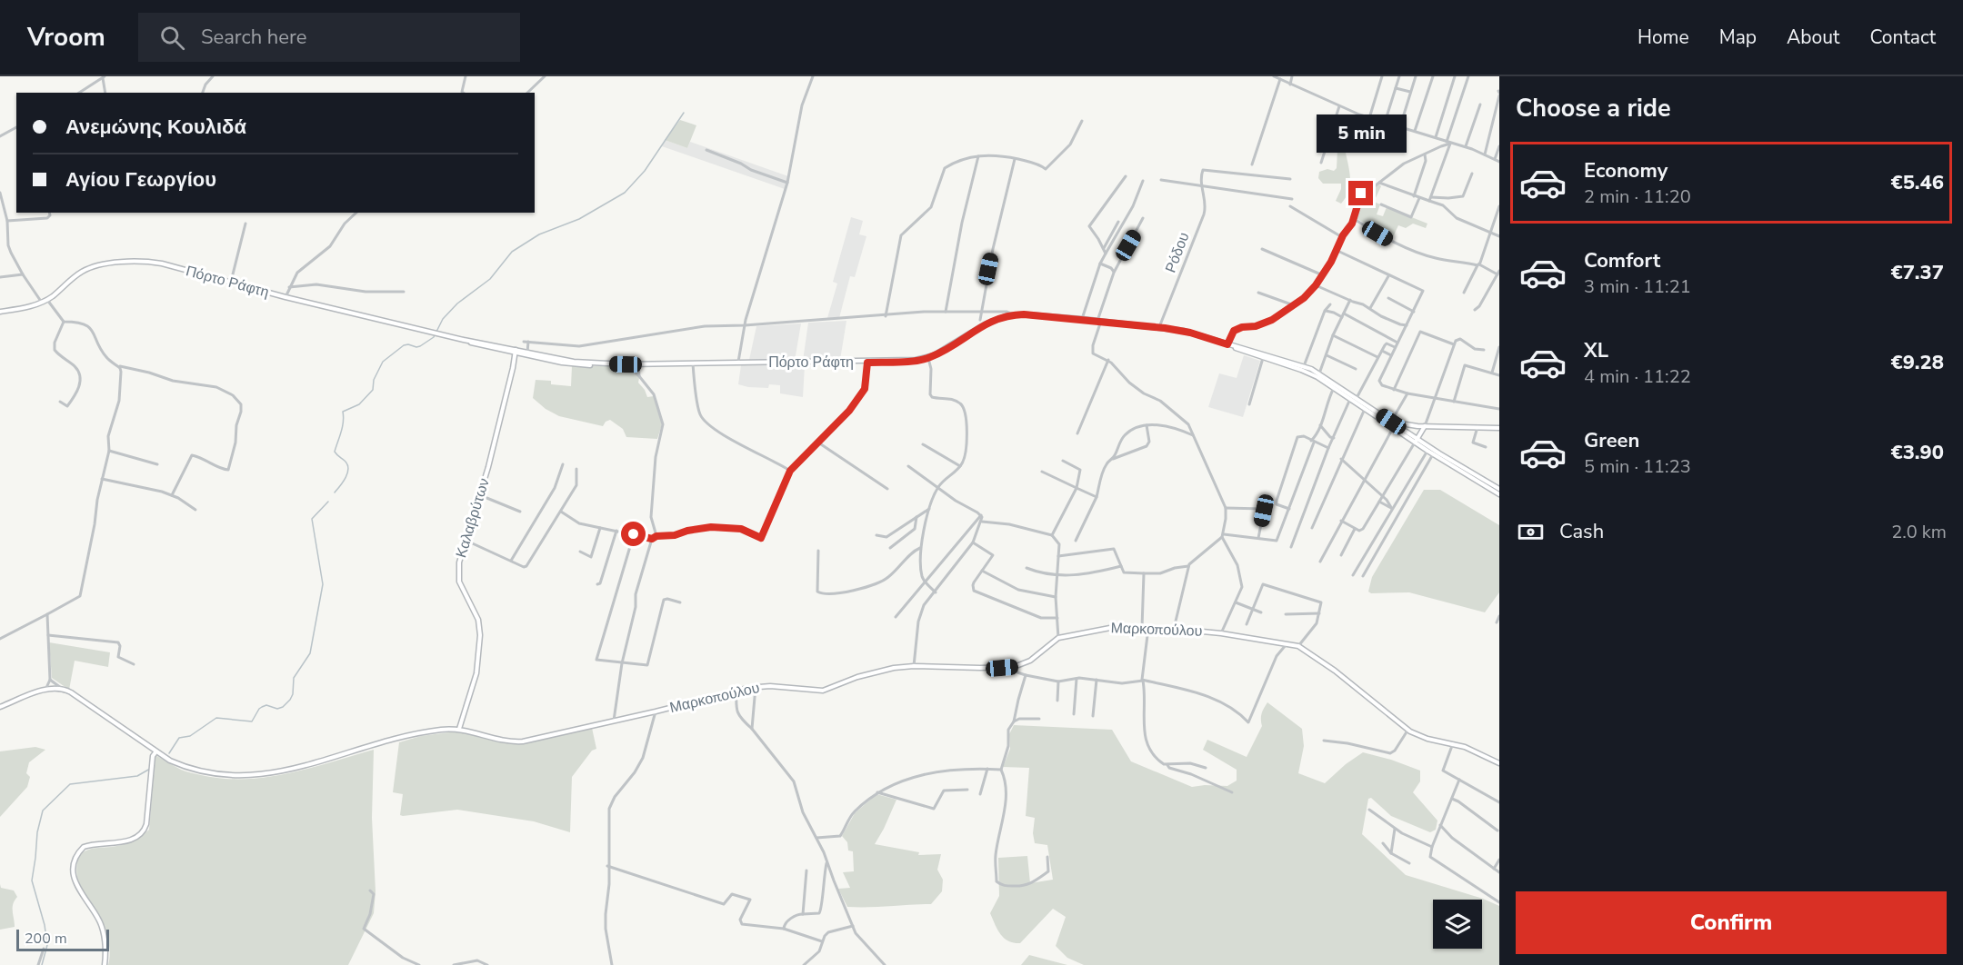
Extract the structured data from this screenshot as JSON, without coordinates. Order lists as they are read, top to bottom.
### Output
{
  "streets": {
    "main road": ["Πόρτο Ράφτη", "Καλαβρύτων", "Μαρκοπούλου"],
    "street": ["Ρόδου"]
  },
  "crossings": [
    ["Ρόδου", "Πόρτο Ράφτη"],
    ["Πόρτο Ράφτη", "Καλαβρύτων"],
    ["Καλαβρύτων", "Μαρκοπούλου"]
  ],
  "scale_bar": "200 m",
  "page": {
    "header": "Vroom",
    "search": "Search here",
    "nav": [
      "Home",
      "Map",
      "About",
      "Contact"
    ],
    "heading": "Choose a ride",
    "banner": ["Ανεμώνης Κουλιδά", "Αγίου Γεωργίου"],
    "bubble": "5 min",
    "list": [
      {
        "name": "Economy",
        "note": "2 min · 11:20",
        "value": "€5.46"
      },
      {
        "name": "Comfort",
        "note": "3 min · 11:21",
        "value": "€7.37"
      },
      {
        "name": "XL",
        "note": "4 min · 11:22",
        "value": "€9.28"
      },
      {
        "name": "Green",
        "note": "5 min · 11:23",
        "value": "€3.90"
      }
    ],
    "pay": ["Cash", "2.0 km"],
    "buttons": "Confirm",
    "scale": "200 m"
  }
}
